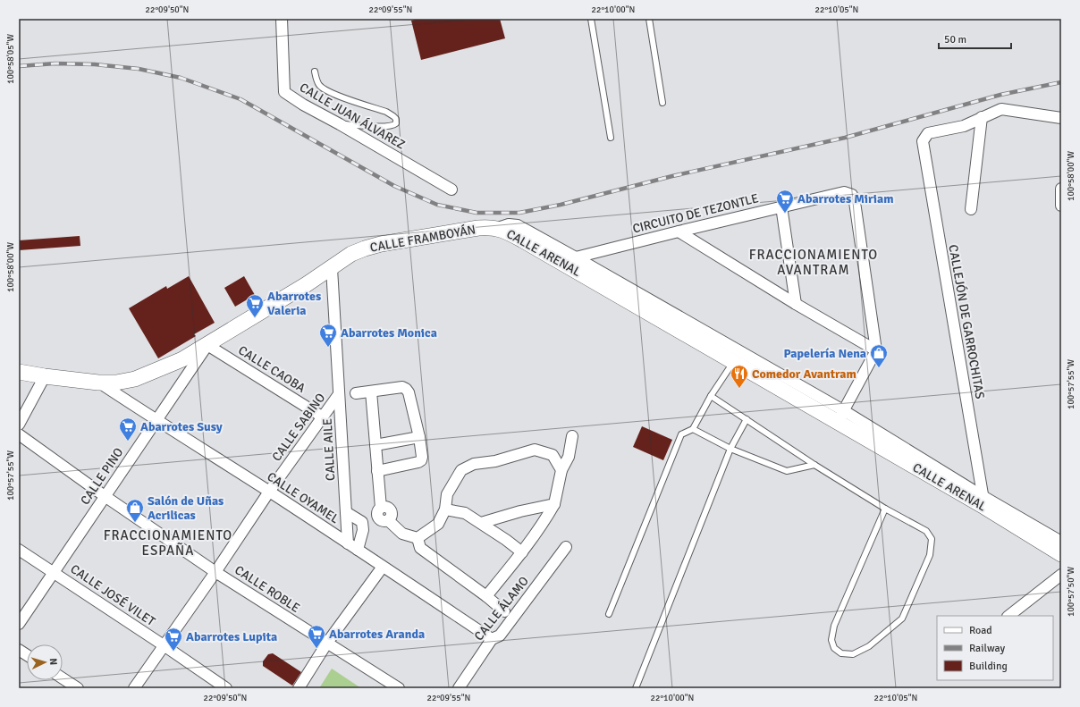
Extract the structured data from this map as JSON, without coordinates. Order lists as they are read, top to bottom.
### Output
{
  "streets": {
    "street": [
      "CALLE JUAN ÁLVAREZ",
      "CIRCUITO DE TEZONTLE",
      "CALLE FRAMBOYÁN",
      "CALLE ARENAL",
      "CALLEJÓN DE GARROCHITAS",
      "CALLE CAOBA",
      "CALLE SABINO",
      "CALLE AILE",
      "CALLE PINO",
      "CALLE OYAMEL",
      "CALLE ROBLE",
      "CALLE JOSÉ VILET",
      "CALLE ÁLAMO"
    ]
  },
  "crossings": [
    ["CIRCUITO DE TEZONTLE", "CALLE ARENAL"],
    ["CALLE FRAMBOYÁN", "CALLE ARENAL"],
    ["CALLE FRAMBOYÁN", "CALLE CAOBA"],
    ["CALLE FRAMBOYÁN", "CALLE AILE"],
    ["CALLE FRAMBOYÁN", "CALLE PINO"],
    ["CALLE FRAMBOYÁN", "CALLE OYAMEL"],
    ["CALLE ARENAL", "CALLEJÓN DE GARROCHITAS"],
    ["CALLE CAOBA", "CALLE SABINO"],
    ["CALLE CAOBA", "CALLE PINO"],
    ["CALLE SABINO", "CALLE AILE"],
    ["CALLE SABINO", "CALLE OYAMEL"],
    ["CALLE SABINO", "CALLE ROBLE"],
    ["CALLE SABINO", "CALLE JOSÉ VILET"],
    ["CALLE AILE", "CALLE OYAMEL"],
    ["CALLE PINO", "CALLE OYAMEL"],
    ["CALLE PINO", "CALLE ROBLE"],
    ["CALLE PINO", "CALLE JOSÉ VILET"],
    ["CALLE OYAMEL", "CALLE ÁLAMO"]
  ],
  "districts": ["FRACCIONAMIENTO AVANTRAM", "FRACCIONAMIENTO ESPAÑA"],
  "places": {
    "supermarket": [
      "Abarrotes Miriam",
      "Abarrotes Valeria",
      "Abarrotes Monica",
      "Abarrotes Susy",
      "Abarrotes Aranda",
      "Abarrotes Lupita"
    ],
    "shop": ["Papelería Nena", "Salón de Uñas Acrilicas"],
    "restaurant": ["Comedor Avantram"]
  },
  "legend": ["Road", "Railway", "Building"],
  "scale_bar": "50 m",
  "north": "right",
  "coordinates": [
    "22°09'50\"N",
    "22°09'55\"N",
    "22°10'00\"N",
    "22°10'05\"N",
    "100°58'05\"W",
    "100°58'00\"W",
    "100°57'55\"W",
    "100°57'50\"W"
  ]
}
